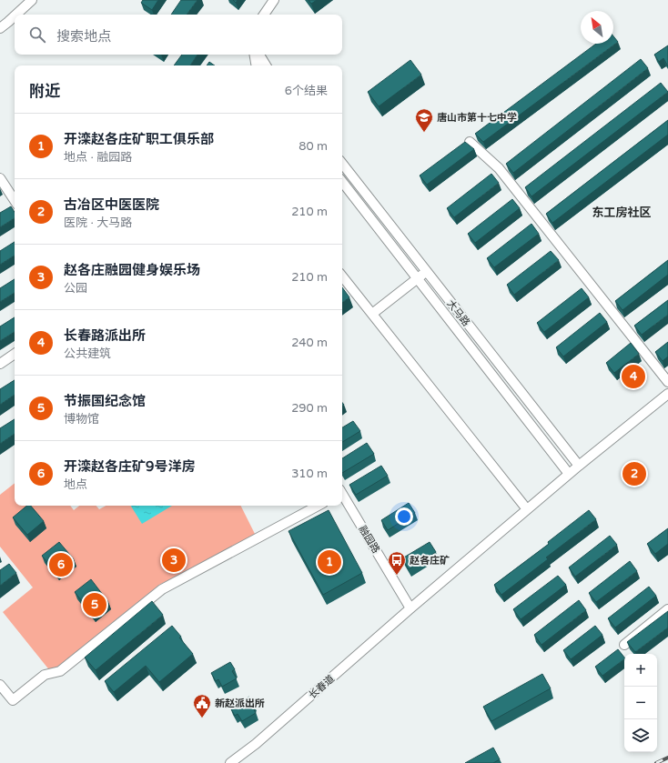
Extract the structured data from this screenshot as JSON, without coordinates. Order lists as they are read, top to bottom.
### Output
{
  "streets": {
    "street": ["大马路", "融园路", "长春道"]
  },
  "crossings": [
    ["大马路", "长春道"],
    ["融园路", "长春道"]
  ],
  "districts": ["东工房社区"],
  "places": {
    "school or university": ["唐山市第十七中学"],
    "bus stop": ["赵各庄矿"],
    "public building": ["新赵派出所"]
  },
  "north": "top left",
  "page": {
    "search": "搜索地点",
    "heading": ["附近", "6个结果"],
    "list": [
      {
        "mark": "1",
        "name": "开滦赵各庄矿职工俱乐部",
        "note": "地点 · 融园路",
        "value": "80 m"
      },
      {
        "mark": "2",
        "name": "古冶区中医医院",
        "note": "医院 · 大马路",
        "value": "210 m"
      },
      {
        "mark": "3",
        "name": "赵各庄融园健身娱乐场",
        "note": "公园",
        "value": "210 m"
      },
      {
        "mark": "4",
        "name": "长春路派出所",
        "note": "公共建筑",
        "value": "240 m"
      },
      {
        "mark": "5",
        "name": "节振国纪念馆",
        "note": "博物馆",
        "value": "290 m"
      },
      {
        "mark": "6",
        "name": "开滦赵各庄矿9号洋房",
        "note": "地点",
        "value": "310 m"
      }
    ],
    "pins": [
      "4",
      "2",
      "3",
      "1",
      "6",
      "5"
    ],
    "map_buttons": ["+", "−"]
  }
}
